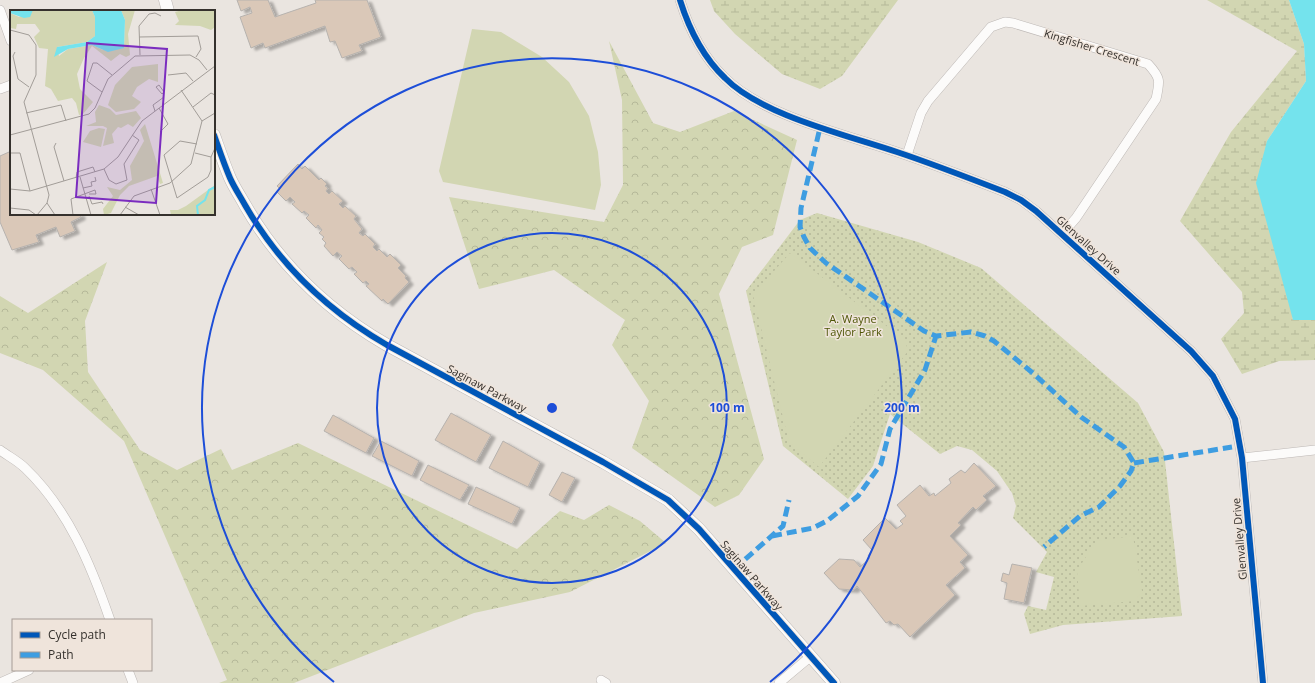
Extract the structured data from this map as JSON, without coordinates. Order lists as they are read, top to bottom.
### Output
{
  "streets": {
    "street": ["Kingfisher Crescent", "Glenvalley Drive", "Saginaw Parkway"]
  },
  "crossings": [
    ["Kingfisher Crescent", "Glenvalley Drive"]
  ],
  "parks": ["A. Wayne Taylor Park"],
  "legend": ["Cycle path", "Path"],
  "rings": ["100 m", "200 m"]
}
